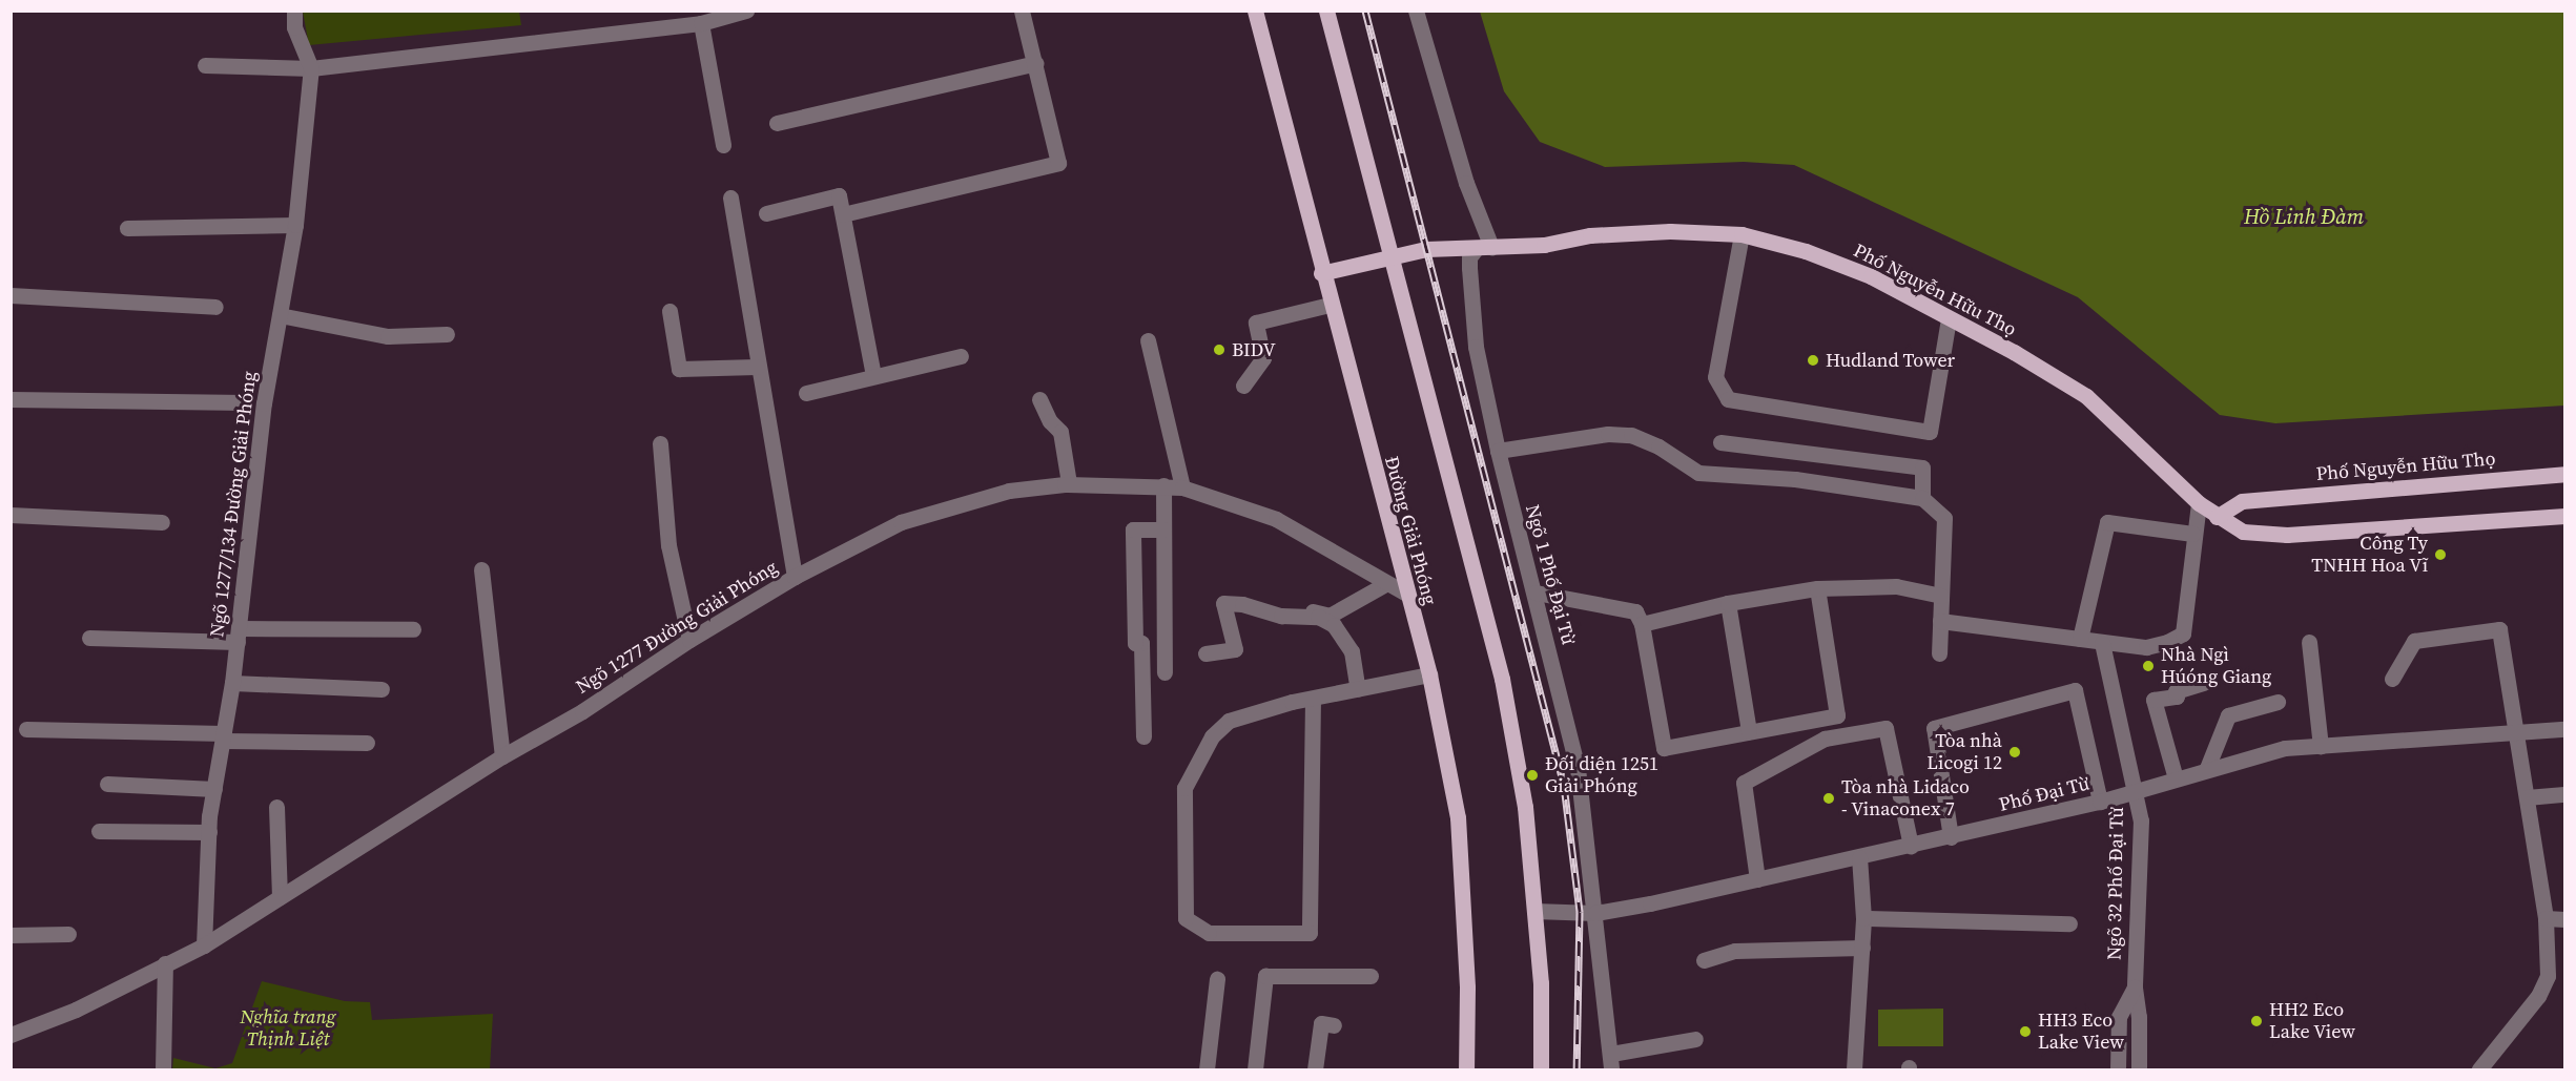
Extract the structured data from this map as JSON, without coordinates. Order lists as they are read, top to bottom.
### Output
{
  "streets": {
    "main road": ["Phố Nguyễn Hữu Thọ", "Đường Giải Phóng"],
    "street": [
      "Ngõ 1277/134 Đường Giải Phóng",
      "Ngõ 1 Phố Đại Từ",
      "Ngõ 1277 Đường Giải Phóng",
      "Phố Đại Từ",
      "Ngõ 32 Phố Đại Từ"
    ]
  },
  "crossings": [
    ["Phố Nguyễn Hữu Thọ", "Đường Giải Phóng"],
    ["Phố Nguyễn Hữu Thọ", "Ngõ 1 Phố Đại Từ"],
    ["Ngõ 1277/134 Đường Giải Phóng", "Ngõ 1277 Đường Giải Phóng"],
    ["Đường Giải Phóng", "Ngõ 1277 Đường Giải Phóng"],
    ["Ngõ 1 Phố Đại Từ", "Phố Đại Từ"],
    ["Phố Đại Từ", "Ngõ 32 Phố Đại Từ"]
  ],
  "water": ["Hồ Linh Đàm"],
  "parks": ["Nghĩa trang Thịnh Liệt"],
  "places": [
    "BIDV",
    "Hudland Tower",
    "Công Ty TNHH Hoa Vĩ",
    "Nhà Ngì Húóng Giang",
    "Tòa nhà Licogi 12",
    "Đối diện 1251 Giải Phóng",
    "Tòa nhà Lidaco - Vinaconex 7",
    "HH2 Eco Lake View",
    "HH3 Eco Lake View"
  ]
}
